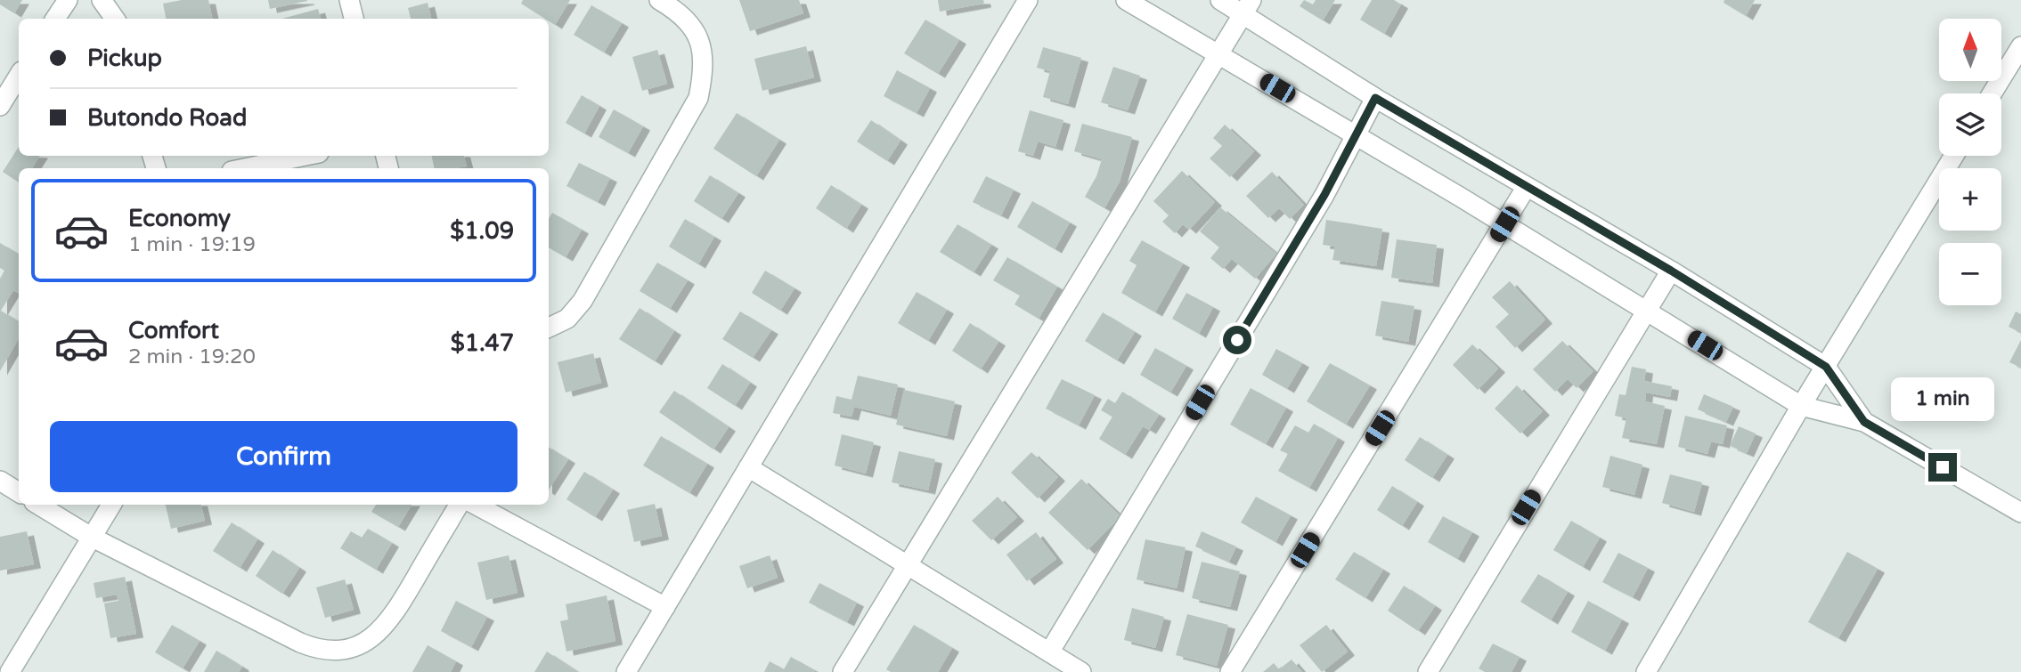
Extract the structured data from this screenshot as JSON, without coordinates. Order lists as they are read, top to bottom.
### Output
{
  "north": "top",
  "page": {
    "map_buttons": ["+", "−"],
    "banner": ["Pickup", "Butondo Road"],
    "list": [
      {
        "name": "Economy",
        "note": "1 min · 19:19",
        "value": "$1.09"
      },
      {
        "name": "Comfort",
        "note": "2 min · 19:20",
        "value": "$1.47"
      }
    ],
    "bubble": "1 min",
    "buttons": "Confirm"
  }
}
